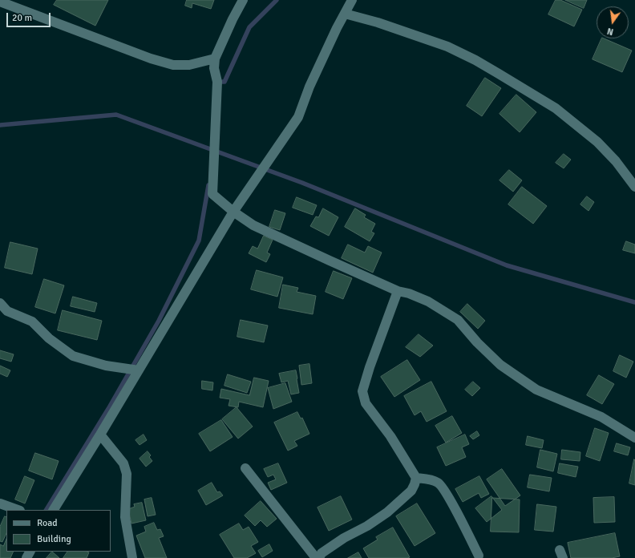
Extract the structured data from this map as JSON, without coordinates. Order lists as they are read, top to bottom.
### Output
{
  "legend": ["Road", "Building"],
  "scale_bar": "20 m",
  "north": "bottom"
}
